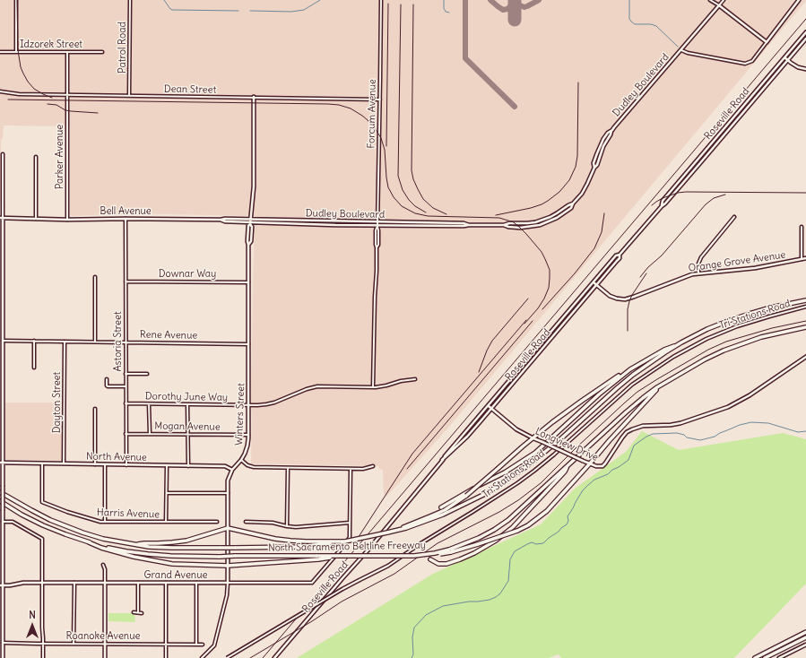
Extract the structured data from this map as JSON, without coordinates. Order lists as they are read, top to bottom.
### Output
{
  "streets": {
    "highway": ["North Sacramento Beltline Freeway"],
    "main road": [
      "Dudley Boulevard",
      "Roseville Road",
      "Bell Avenue",
      "Orange Grove Avenue",
      "Winters Street",
      "Longview Drive",
      "North Avenue",
      "Grand Avenue"
    ],
    "street": [
      "Idzorek Street",
      "Patrol Road",
      "Dean Street",
      "Forcum Avenue",
      "Parker Avenue",
      "Downar Way",
      "Tri Stations Road",
      "Rene Avenue",
      "Astoria Street",
      "Dorothy June Way",
      "Dayton Street",
      "Mogan Avenue",
      "Harris Avenue",
      "Roanoke Avenue"
    ]
  },
  "crossings": [
    ["Idzorek Street", "Parker Avenue"],
    ["Patrol Road", "Dean Street"],
    ["Dudley Boulevard", "Forcum Avenue"],
    ["Dudley Boulevard", "Bell Avenue"],
    ["Dudley Boulevard", "Winters Street"],
    ["Dean Street", "Forcum Avenue"],
    ["Dean Street", "Parker Avenue"],
    ["Dean Street", "Winters Street"],
    ["Forcum Avenue", "Dorothy June Way"],
    ["Roseville Road", "Orange Grove Avenue"],
    ["Roseville Road", "Longview Drive"],
    ["Parker Avenue", "Bell Avenue"],
    ["Bell Avenue", "Astoria Street"],
    ["Downar Way", "Astoria Street"],
    ["Downar Way", "Winters Street"],
    ["Rene Avenue", "Astoria Street"],
    ["Rene Avenue", "Dayton Street"],
    ["Rene Avenue", "Winters Street"],
    ["Astoria Street", "Dorothy June Way"],
    ["Astoria Street", "Mogan Avenue"],
    ["Astoria Street", "North Avenue"],
    ["Dorothy June Way", "Winters Street"],
    ["Dayton Street", "North Avenue"],
    ["Winters Street", "Mogan Avenue"],
    ["Winters Street", "North Avenue"],
    ["Winters Street", "Grand Avenue"],
    ["North Avenue", "Harris Avenue"]
  ],
  "north": "top"
}
